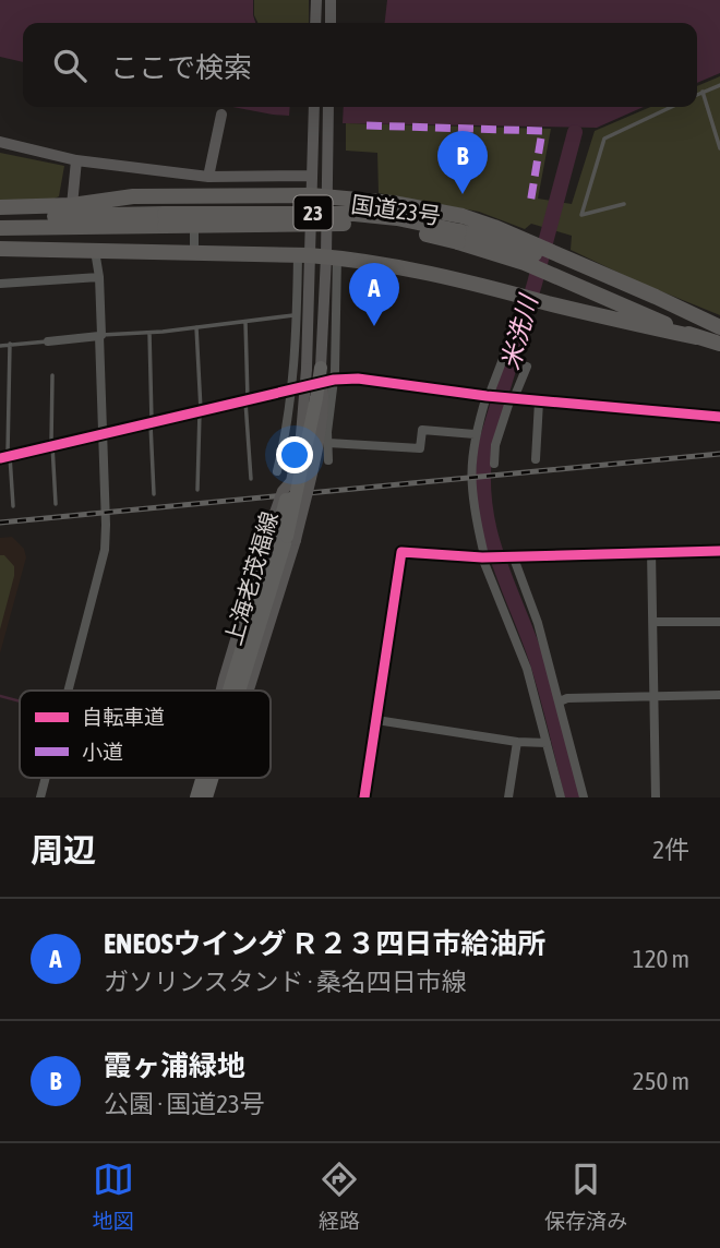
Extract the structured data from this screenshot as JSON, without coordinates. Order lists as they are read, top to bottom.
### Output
{
  "streets": {
    "highway": ["国道23号", "23"],
    "main road": ["上海老茂福線"]
  },
  "water": ["米洗川"],
  "legend": ["自転車道", "小道"],
  "page": {
    "search": "ここで検索",
    "pins": ["B", "A"],
    "heading": ["周辺", "2件"],
    "list": [
      {
        "mark": "A",
        "name": "ENEOSウイング Ｒ２３四日市給油所",
        "note": "ガソリンスタンド · 桑名四日市線",
        "value": "120 m"
      },
      {
        "mark": "B",
        "name": "霞ヶ浦緑地",
        "note": "公園 · 国道23号",
        "value": "250 m"
      }
    ],
    "nav": ["地図", "経路", "保存済み"]
  }
}
